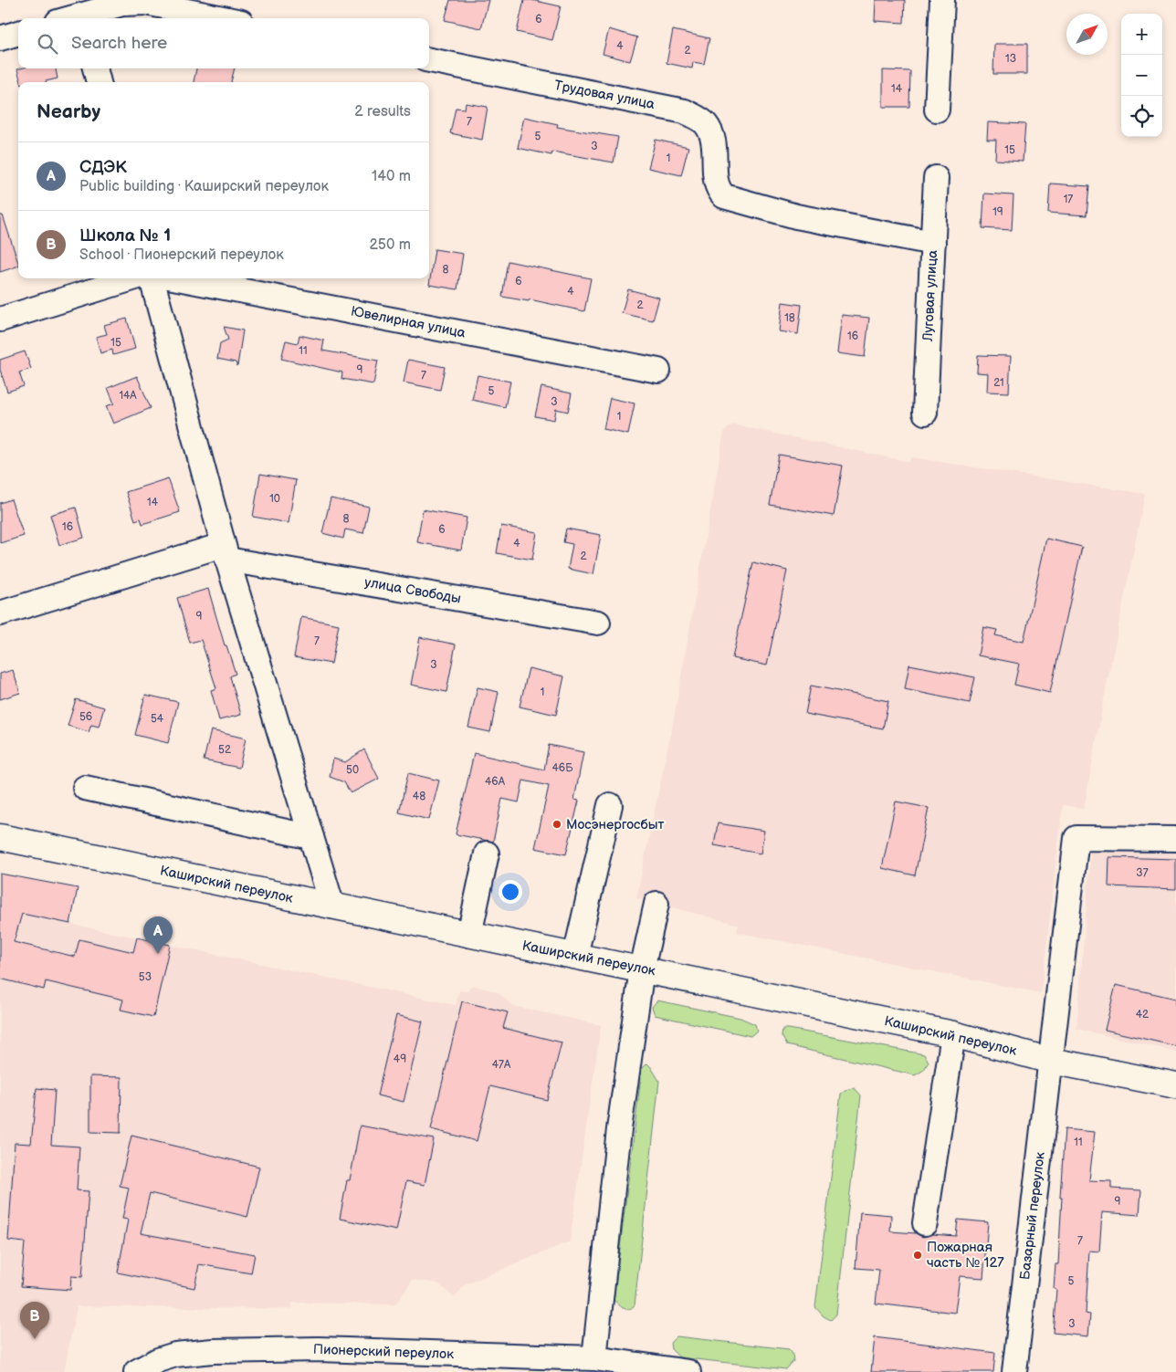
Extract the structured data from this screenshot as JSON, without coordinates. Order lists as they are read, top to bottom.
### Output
{
  "streets": {
    "main road": ["Каширский переулок"],
    "street": [
      "Трудовая улица",
      "Луговая улица",
      "Ювелирная улица",
      "улица Свободы",
      "Базарный переулок",
      "Пионерский переулок"
    ]
  },
  "crossings": [
    ["Трудовая улица", "Луговая улица"],
    ["Каширский переулок", "Базарный переулок"]
  ],
  "places": ["Мосэнергосбыт", "Пожарная часть № 127"],
  "house_numbers": [
    "6",
    "4",
    "2",
    "13",
    "14",
    "7",
    "5",
    "3",
    "15",
    "1",
    "17",
    "19",
    "8",
    "6",
    "4",
    "2",
    "18",
    "16",
    "15",
    "11",
    "9",
    "7",
    "21",
    "5",
    "14А",
    "3",
    "1",
    "10",
    "14",
    "8",
    "16",
    "6",
    "4",
    "2",
    "9",
    "7",
    "3",
    "1",
    "56",
    "54",
    "52",
    "46Б",
    "50",
    "46А",
    "48",
    "37",
    "53",
    "42",
    "49",
    "47А",
    "11",
    "9",
    "7",
    "5",
    "3"
  ],
  "north": "top right",
  "page": {
    "map_buttons": ["+", "−"],
    "search": "Search here",
    "heading": ["Nearby", "2 results"],
    "list": [
      {
        "mark": "A",
        "name": "СДЭК",
        "note": "Public building · Каширский переулок",
        "value": "140 m"
      },
      {
        "mark": "B",
        "name": "Школа № 1",
        "note": "School · Пионерский переулок",
        "value": "250 m"
      }
    ],
    "pins": ["A", "B"]
  }
}
